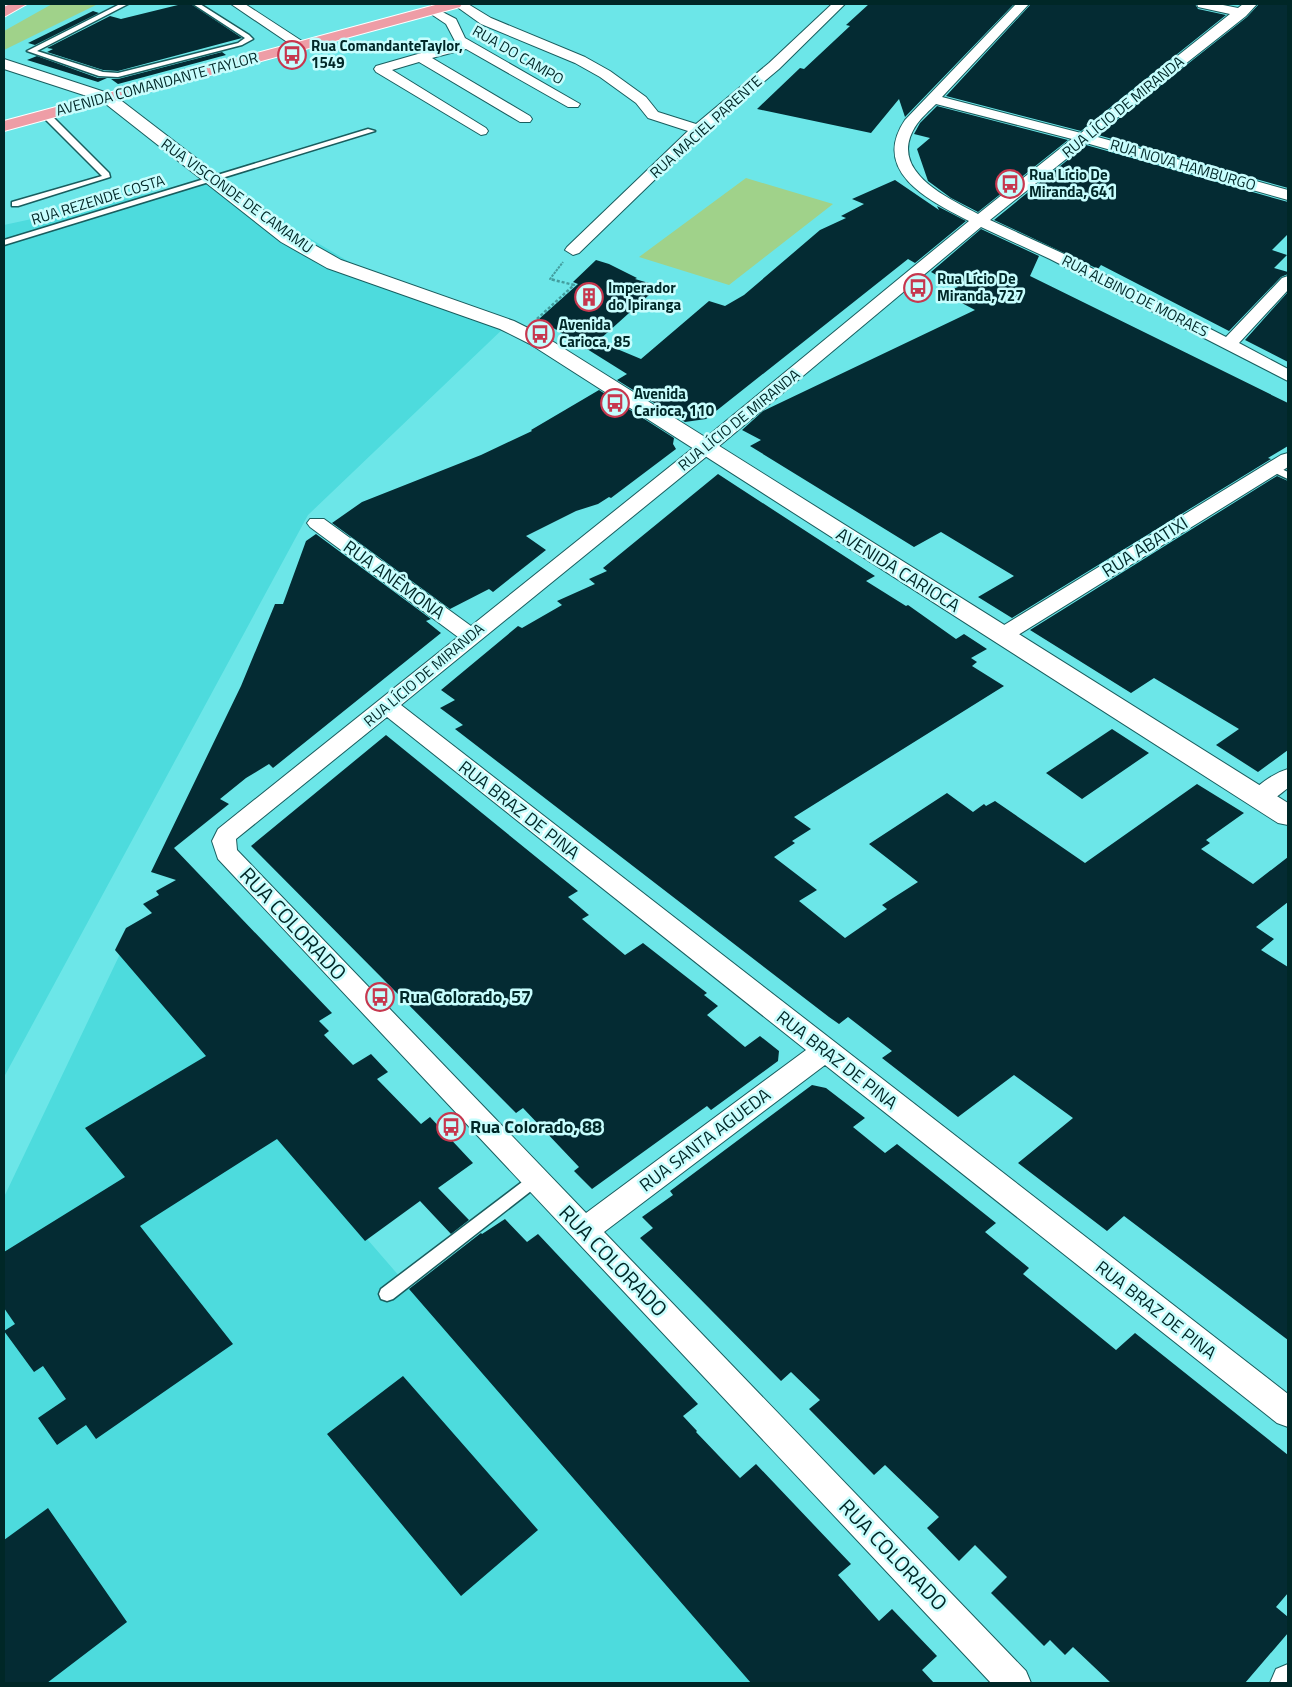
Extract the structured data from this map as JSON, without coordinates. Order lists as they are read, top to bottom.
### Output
{
  "streets": {
    "main road": ["AVENIDA COMANDANTE TAYLOR"],
    "street": [
      "RUA DO CAMPO",
      "RUA LÍCIO DE MIRANDA",
      "RUA MACIEL PARENTE",
      "RUA NOVA HAMBURGO",
      "RUA VISCONDE DE CAMAMU",
      "RUA ALBINO DE MORAES",
      "RUA ABATIXI",
      "AVENIDA CARIOCA",
      "RUA ANÊMONA",
      "RUA BRAZ DE PINA",
      "RUA COLORADO",
      "RUA SANTA AGUEDA"
    ],
    "lane": ["RUA REZENDE COSTA"]
  },
  "crossings": [
    ["RUA DO CAMPO", "AVENIDA COMANDANTE TAYLOR"],
    ["AVENIDA COMANDANTE TAYLOR", "RUA VISCONDE DE CAMAMU"],
    ["RUA LÍCIO DE MIRANDA", "RUA NOVA HAMBURGO"],
    ["RUA LÍCIO DE MIRANDA", "RUA ALBINO DE MORAES"],
    ["RUA LÍCIO DE MIRANDA", "AVENIDA CARIOCA"],
    ["RUA LÍCIO DE MIRANDA", "RUA ANÊMONA"],
    ["RUA LÍCIO DE MIRANDA", "RUA BRAZ DE PINA"],
    ["RUA LÍCIO DE MIRANDA", "RUA COLORADO"],
    ["RUA NOVA HAMBURGO", "RUA ALBINO DE MORAES"],
    ["RUA VISCONDE DE CAMAMU", "RUA REZENDE COSTA"],
    ["RUA VISCONDE DE CAMAMU", "AVENIDA CARIOCA"],
    ["RUA ABATIXI", "AVENIDA CARIOCA"],
    ["RUA BRAZ DE PINA", "RUA SANTA AGUEDA"],
    ["RUA COLORADO", "RUA SANTA AGUEDA"]
  ],
  "places": {
    "bus stop": [
      "Rua ComandanteTaylor, 1549",
      "Rua Lício De Miranda, 641",
      "Rua Lício De Miranda, 727",
      "Avenida Carioca, 85",
      "Avenida Carioca, 110",
      "Rua Colorado, 57",
      "Rua Colorado, 88"
    ],
    "building": ["Imperador do Ipiranga"]
  }
}
